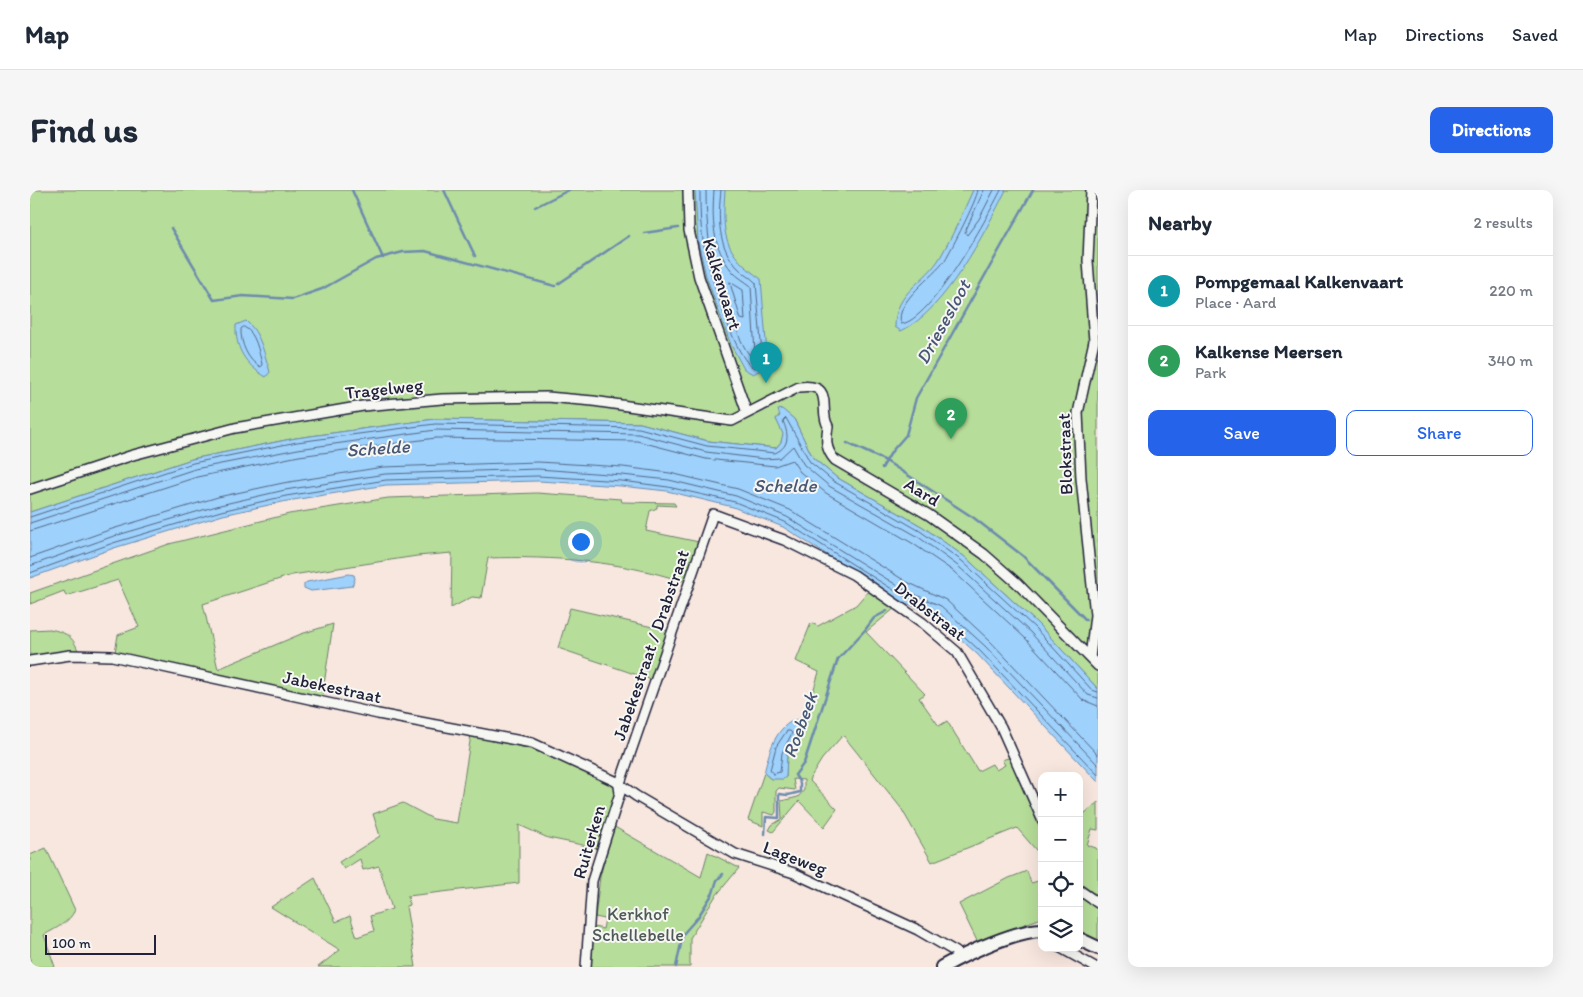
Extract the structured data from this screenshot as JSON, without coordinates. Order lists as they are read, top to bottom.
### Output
{
  "streets": {
    "street": [
      "Kalkenvaart",
      "Tragelweg",
      "Blokstraat",
      "Aard",
      "Drabstraat",
      "Jabekestraat / Drabstraat",
      "Jabekestraat",
      "Ruiterken",
      "Lageweg"
    ]
  },
  "crossings": [
    ["Kalkenvaart", "Tragelweg"],
    ["Kalkenvaart", "Aard"],
    ["Tragelweg", "Aard"],
    ["Blokstraat", "Aard"],
    ["Drabstraat", "Jabekestraat / Drabstraat"],
    ["Jabekestraat / Drabstraat", "Jabekestraat"],
    ["Jabekestraat / Drabstraat", "Ruiterken"],
    ["Jabekestraat / Drabstraat", "Lageweg"],
    ["Jabekestraat", "Ruiterken"],
    ["Jabekestraat", "Lageweg"],
    ["Ruiterken", "Lageweg"]
  ],
  "water": ["Driesesloot", "Schelde", "Roebeek"],
  "parks": ["Kerkhof Schellebelle"],
  "scale_bar": "100 m",
  "page": {
    "header": "Map",
    "nav": ["Map", "Directions", "Saved"],
    "buttons": [
      "Directions",
      ["Save", "Share"]
    ],
    "title": "Find us",
    "heading": ["Nearby", "2 results"],
    "list": [
      {
        "mark": "1",
        "name": "Pompgemaal Kalkenvaart",
        "note": "Place · Aard",
        "value": "220 m"
      },
      {
        "mark": "2",
        "name": "Kalkense Meersen",
        "note": "Park",
        "value": "340 m"
      }
    ],
    "pins": ["1", "2"],
    "map_buttons": ["+", "−"],
    "scale": "100 m"
  }
}
